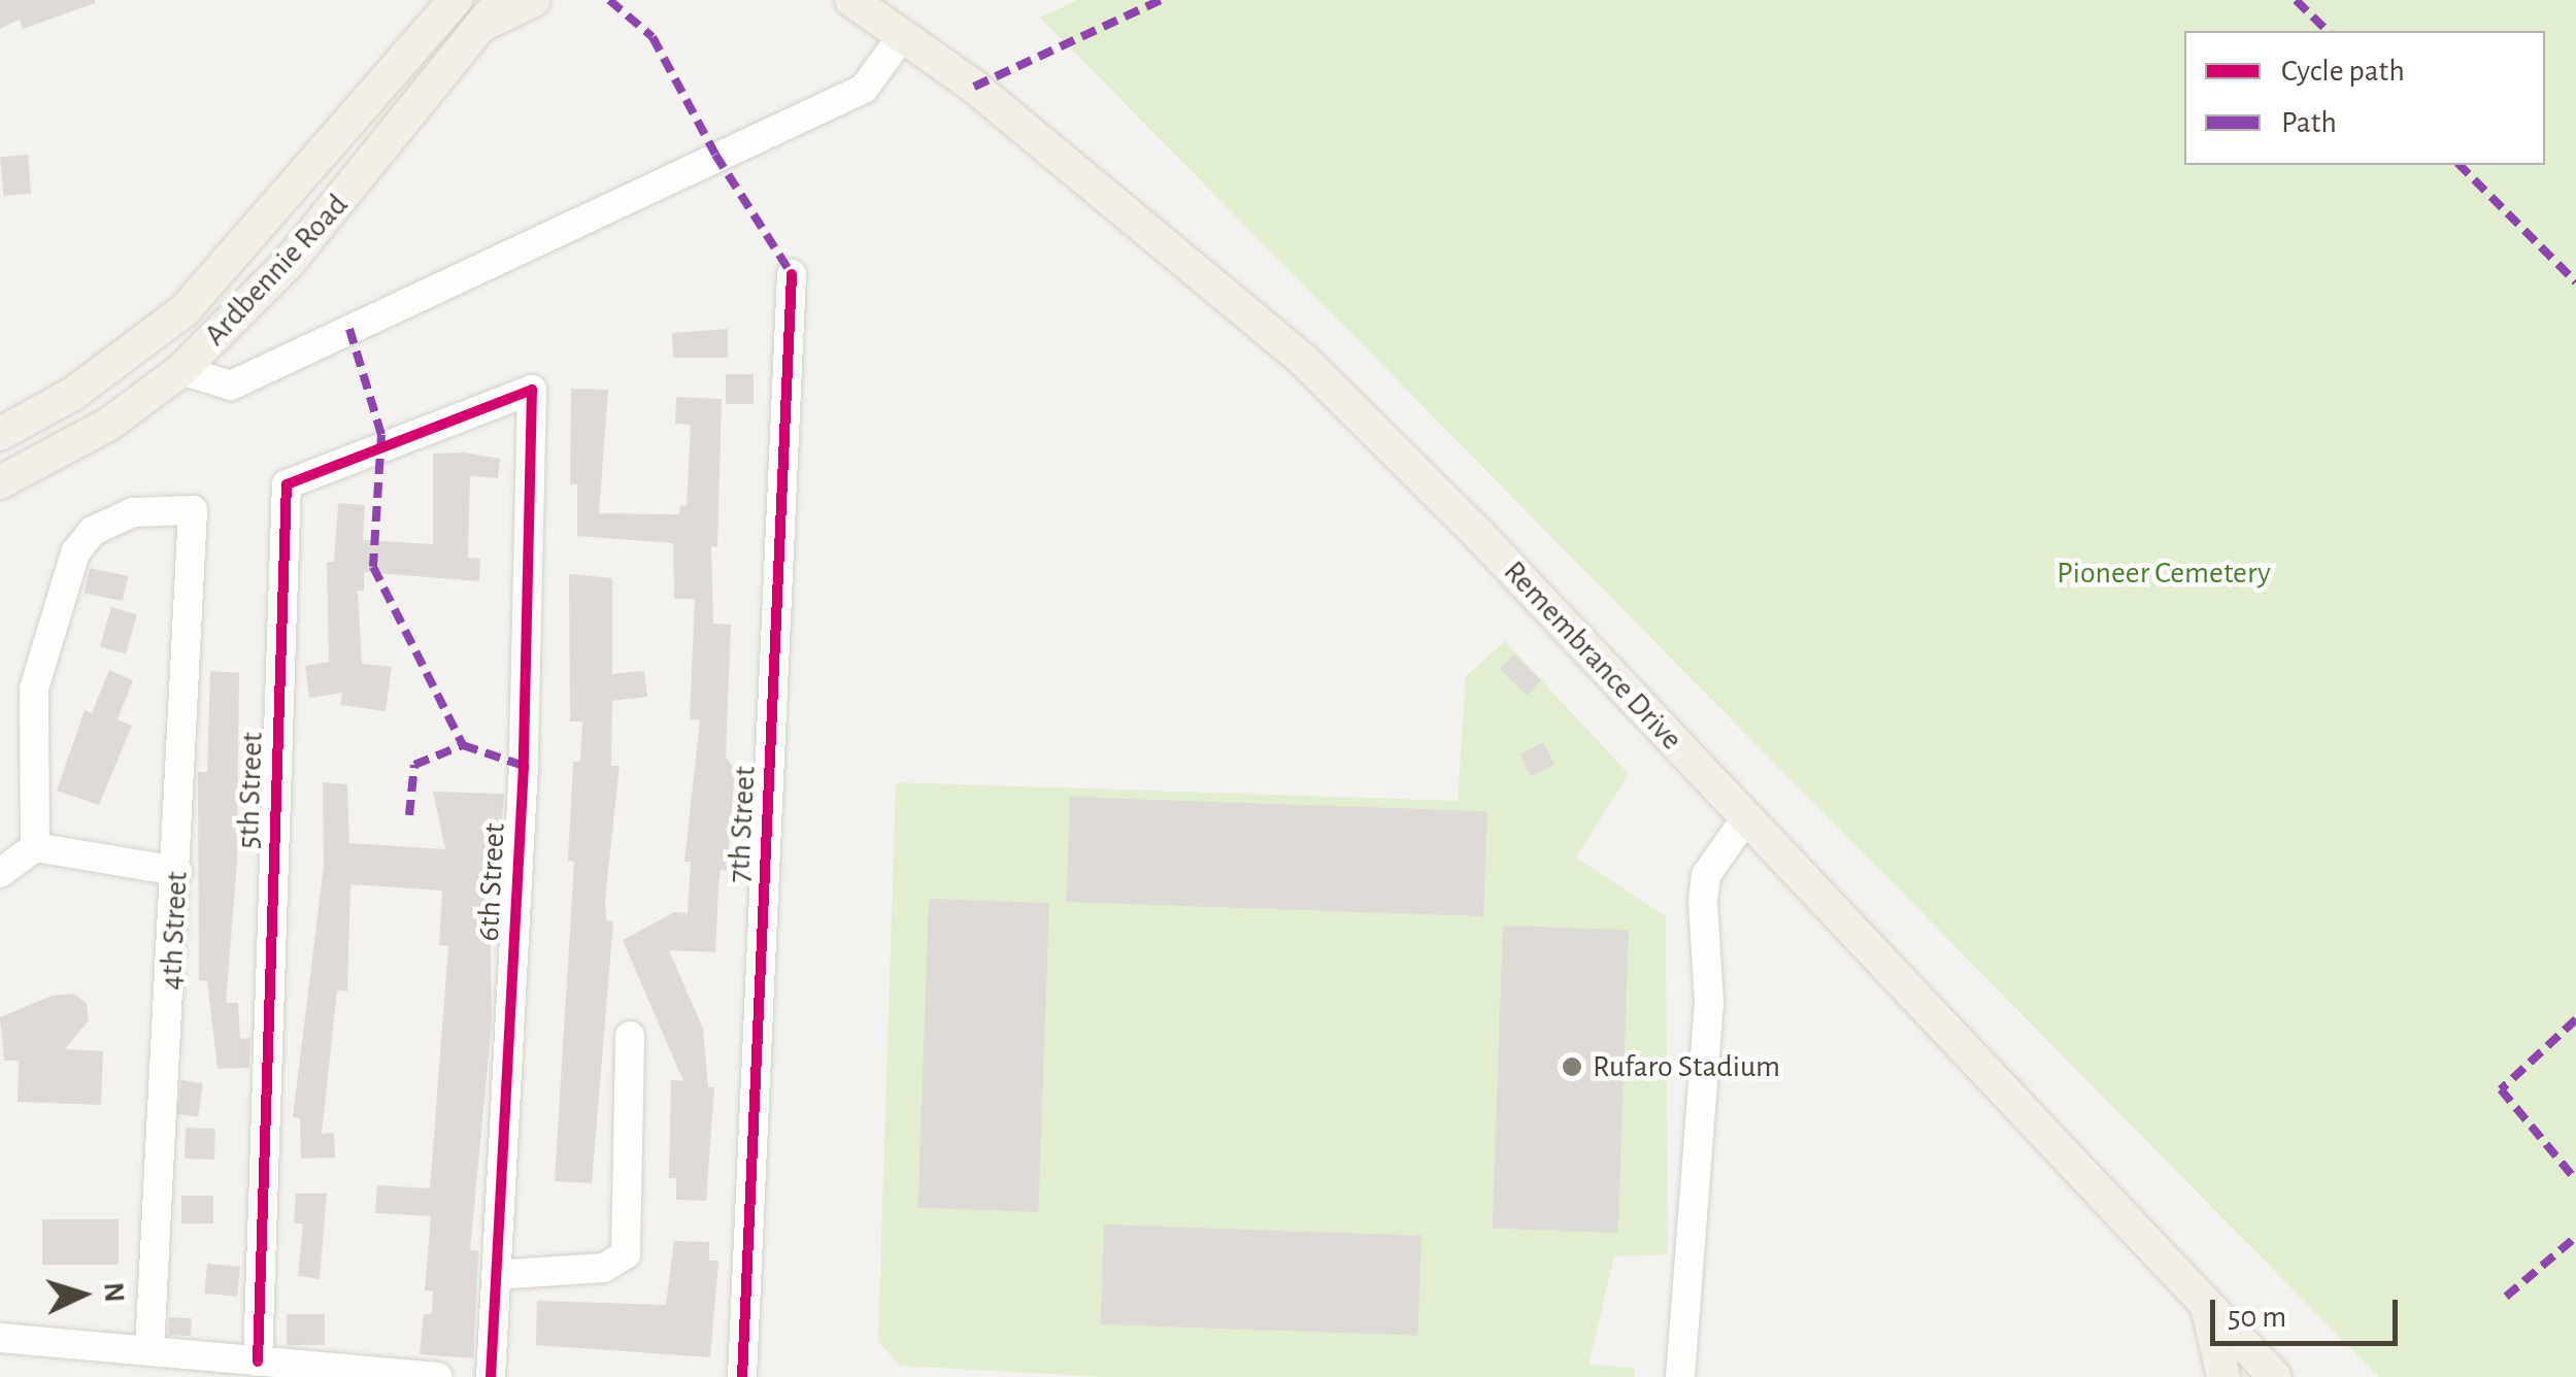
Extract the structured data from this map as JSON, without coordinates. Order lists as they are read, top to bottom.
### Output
{
  "streets": {
    "main road": ["Ardbennie Road", "Remembrance Drive"],
    "street": [
      "5th Street",
      "7th Street",
      "6th Street",
      "4th Street"
    ]
  },
  "crossings": [
    ["5th Street", "6th Street"]
  ],
  "parks": ["Pioneer Cemetery"],
  "places": ["Rufaro Stadium"],
  "legend": ["Cycle path", "Path"],
  "scale_bar": "50 m",
  "north": "right"
}
